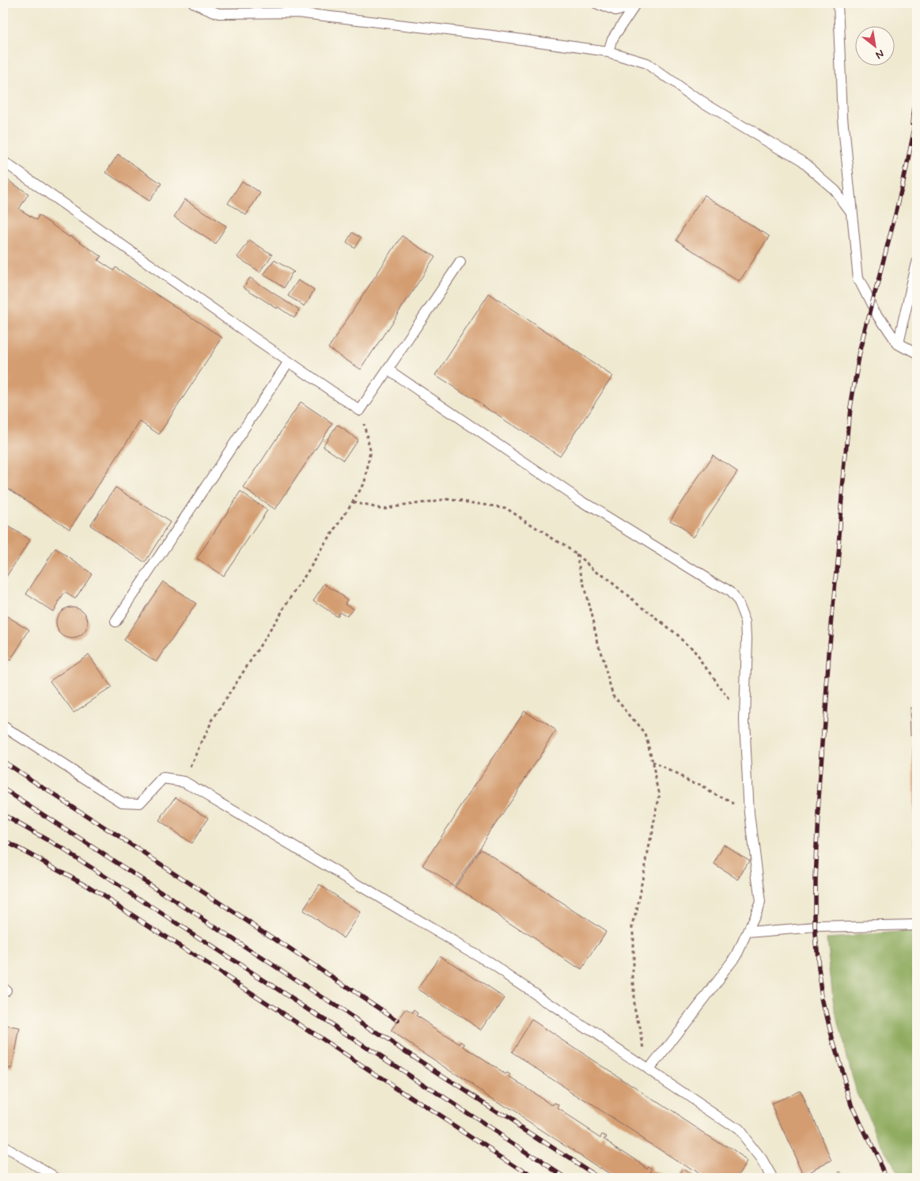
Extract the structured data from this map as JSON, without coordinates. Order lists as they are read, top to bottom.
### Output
{
  "north": "bottom right"
}
